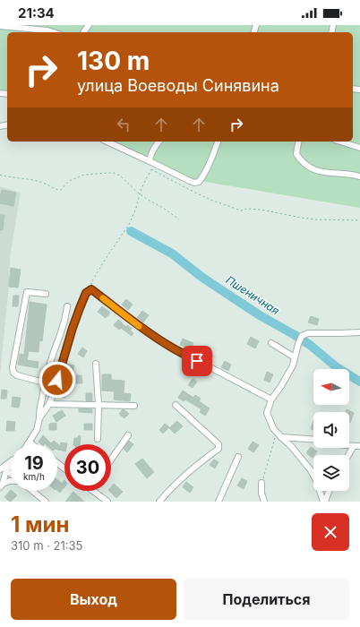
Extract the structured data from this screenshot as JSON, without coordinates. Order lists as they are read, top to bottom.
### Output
{
  "water": ["Пшеничная"],
  "north": "left",
  "page": {
    "status": "21:34",
    "turn": ["130 m", "улица Воеводы Синявина"],
    "speed": "19 km/h",
    "limit": "30",
    "heading": ["1 мин", "310 m · 21:35"],
    "buttons": ["Выход", "Поделиться"]
  }
}
